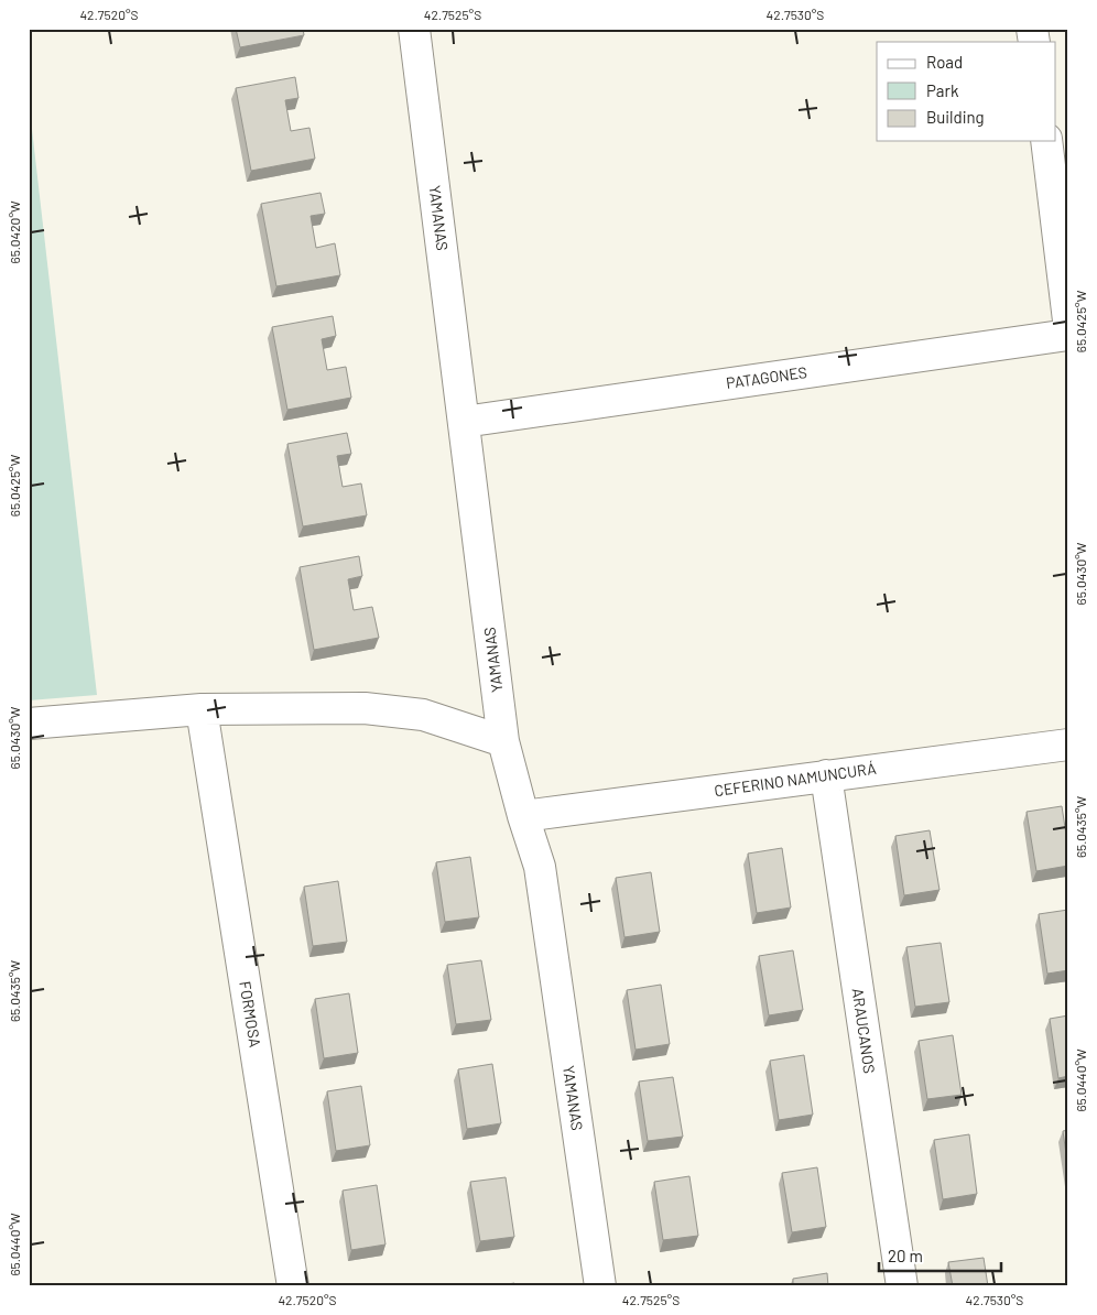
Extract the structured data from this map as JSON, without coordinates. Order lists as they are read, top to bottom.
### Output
{
  "streets": {
    "street": [
      "YAMANAS",
      "PATAGONES",
      "CEFERINO NAMUNCURÁ",
      "FORMOSA",
      "ARAUCANOS"
    ]
  },
  "crossings": [
    ["YAMANAS", "PATAGONES"],
    ["YAMANAS", "CEFERINO NAMUNCURÁ"],
    ["CEFERINO NAMUNCURÁ", "ARAUCANOS"]
  ],
  "legend": ["Road", "Park", "Building"],
  "scale_bar": "20 m",
  "coordinates": [
    "42.7520°S",
    "42.7525°S",
    "42.7530°S",
    "65.0420°W",
    "65.0425°W",
    "65.0430°W",
    "65.0435°W",
    "65.0440°W"
  ]
}
